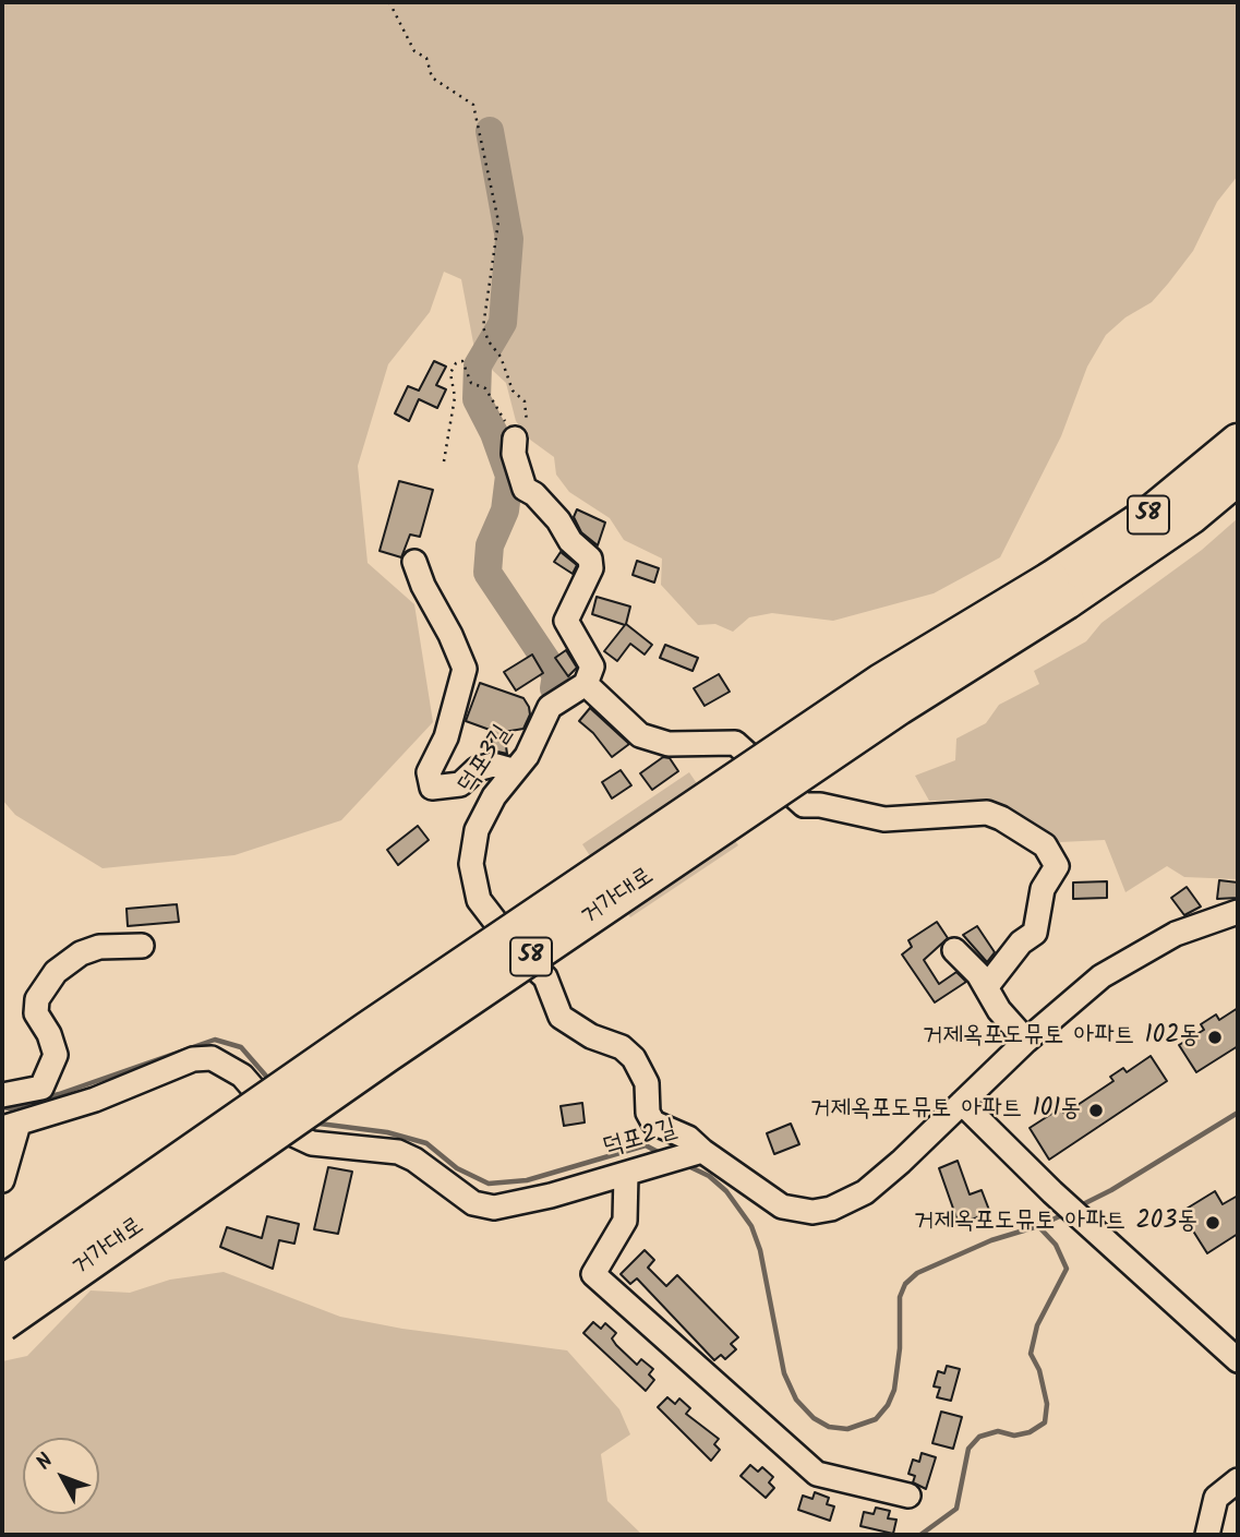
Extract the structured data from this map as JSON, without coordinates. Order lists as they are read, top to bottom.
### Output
{
  "streets": {
    "highway": ["58", "거가대로"],
    "street": ["덕포3길", "덕포2길"]
  },
  "crossings": [
    ["덕포3길", "덕포2길"]
  ],
  "places": ["거제옥포도뮤토 아파트 102동", "거제옥포도뮤토 아파트 101동", "거제옥포도뮤토 아파트 203동"],
  "north": "top left"
}
